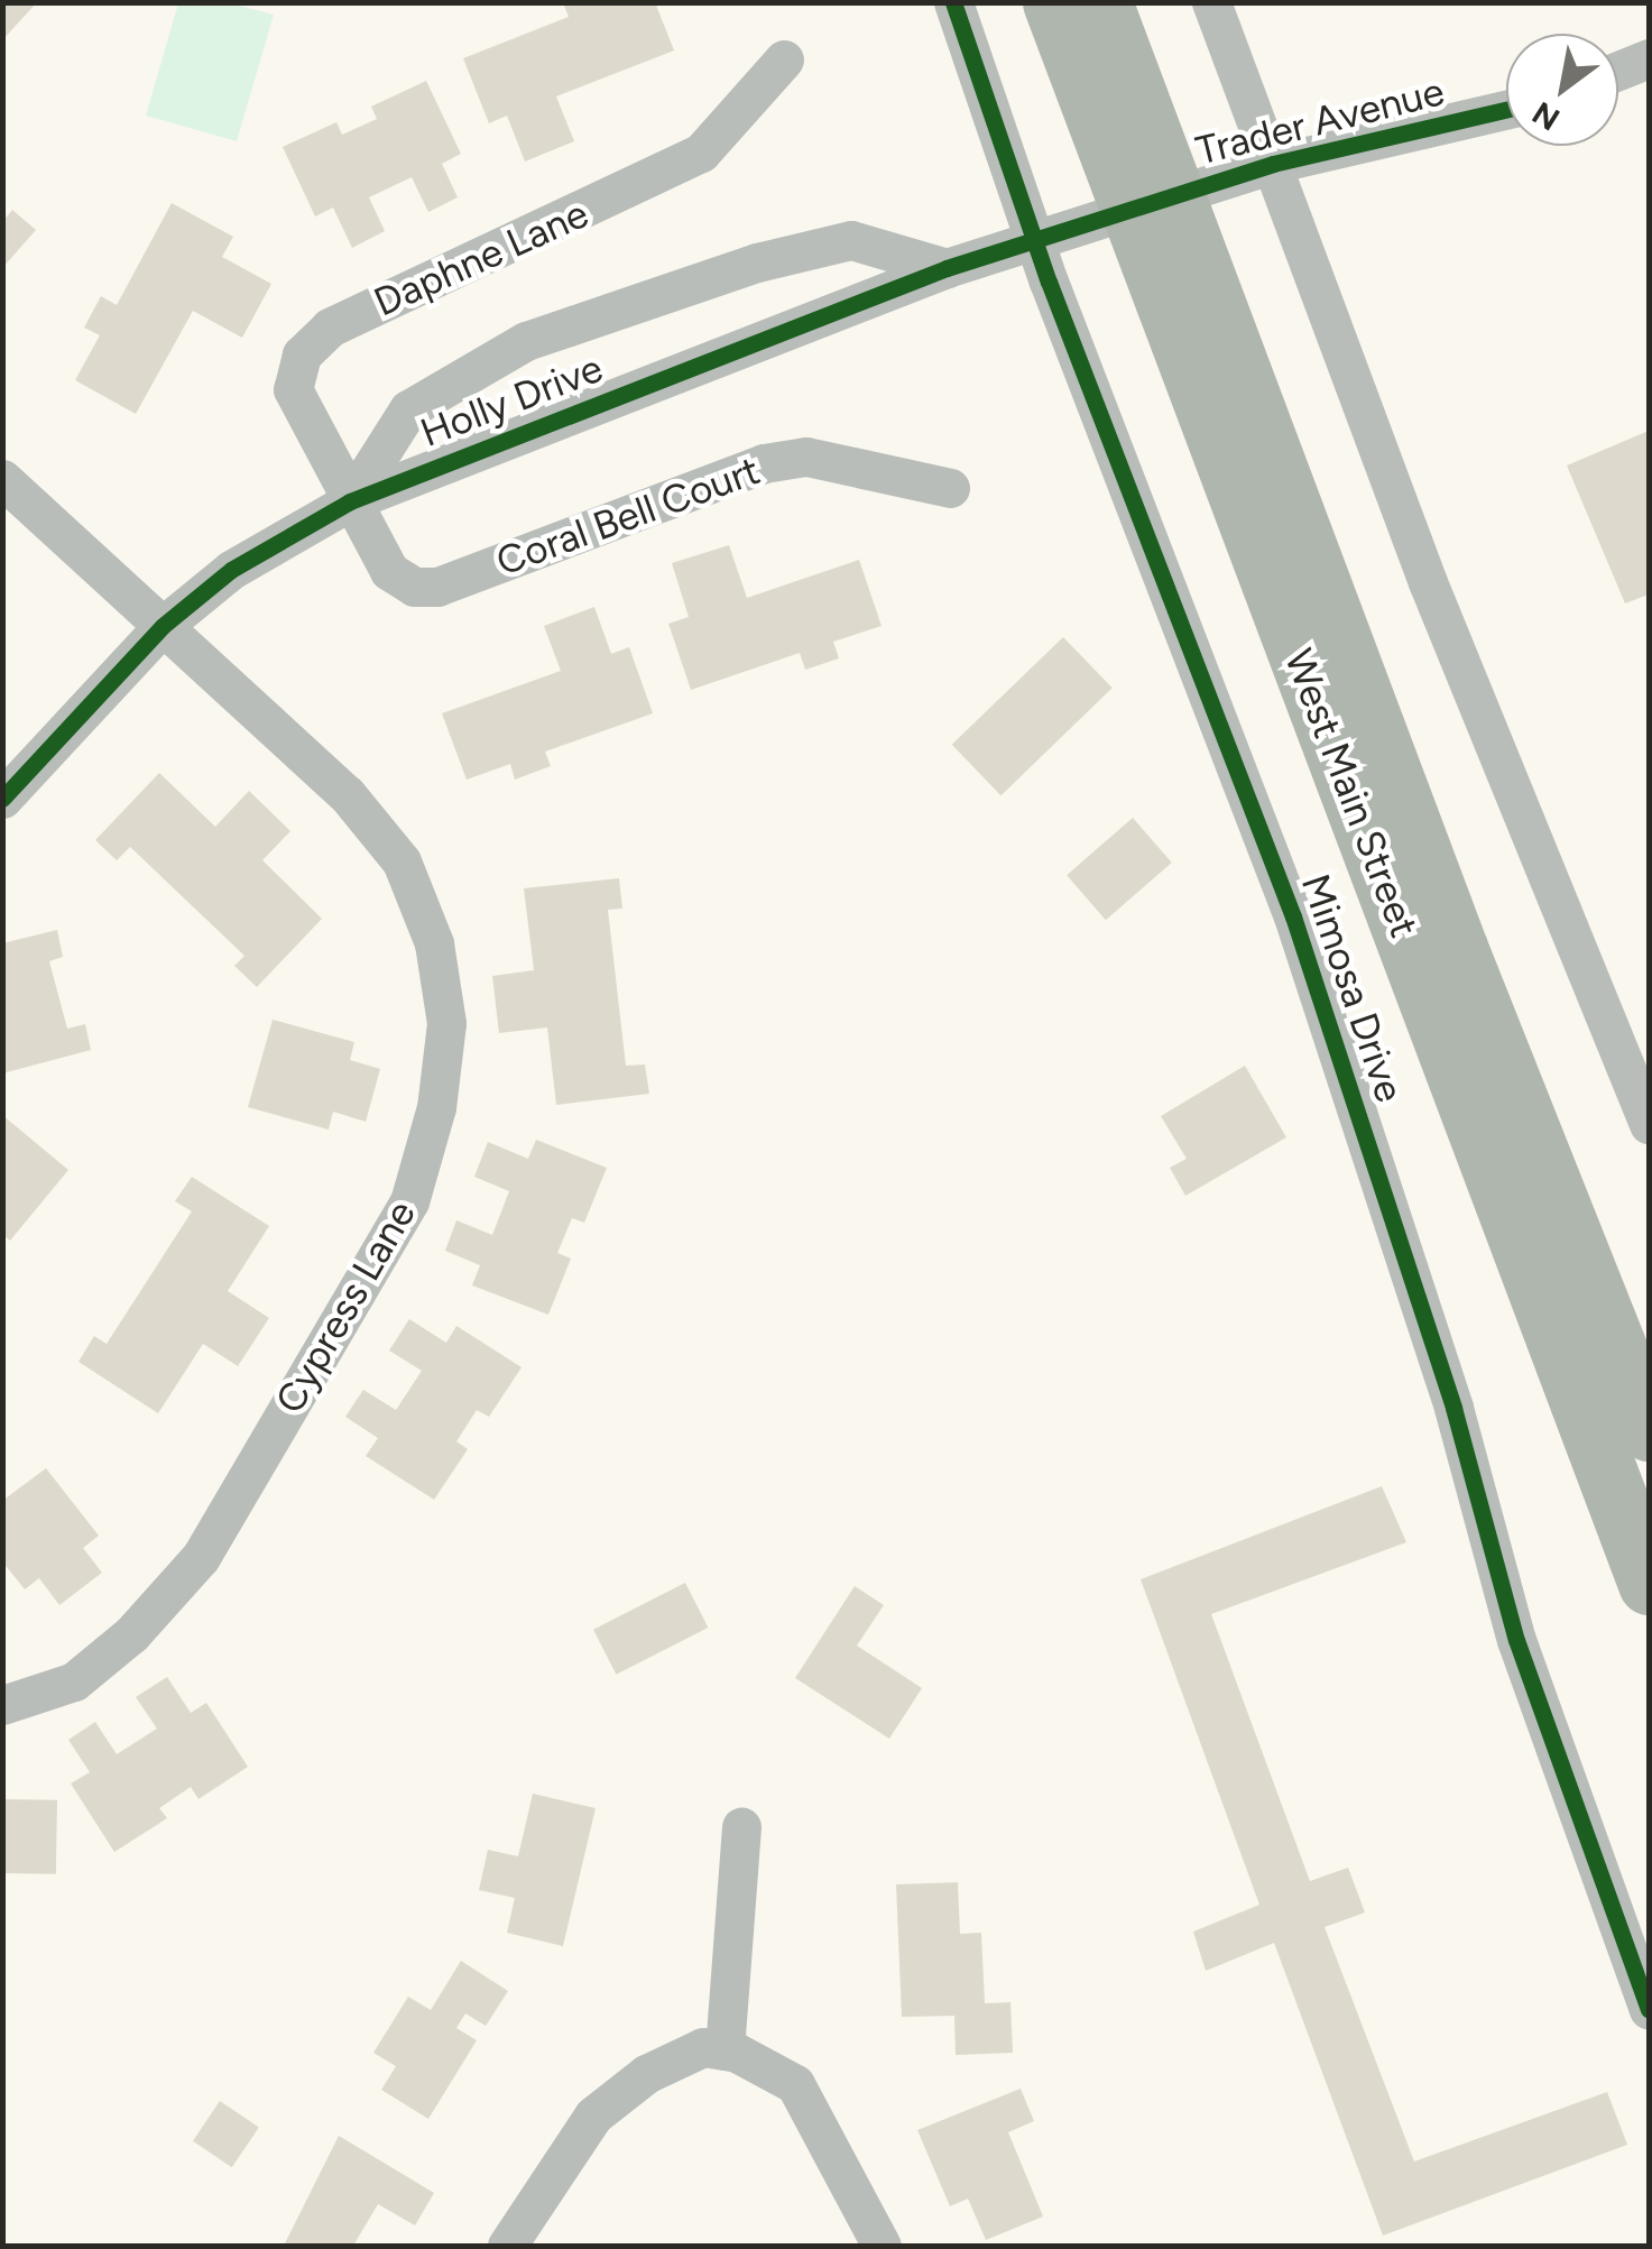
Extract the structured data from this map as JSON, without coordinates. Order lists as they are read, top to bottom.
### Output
{
  "streets": {
    "main road": ["West Main Street"],
    "street": [
      "Trader Avenue",
      "Daphne Lane",
      "Holly Drive",
      "Coral Bell Court",
      "Mimosa Drive",
      "Cypress Lane"
    ]
  },
  "crossings": [
    ["Trader Avenue", "Holly Drive"],
    ["Trader Avenue", "West Main Street"],
    ["Daphne Lane", "Holly Drive"],
    ["Daphne Lane", "Coral Bell Court"],
    ["Holly Drive", "Coral Bell Court"],
    ["Holly Drive", "West Main Street"],
    ["Holly Drive", "Mimosa Drive"],
    ["Holly Drive", "Cypress Lane"]
  ],
  "north": "bottom left"
}
